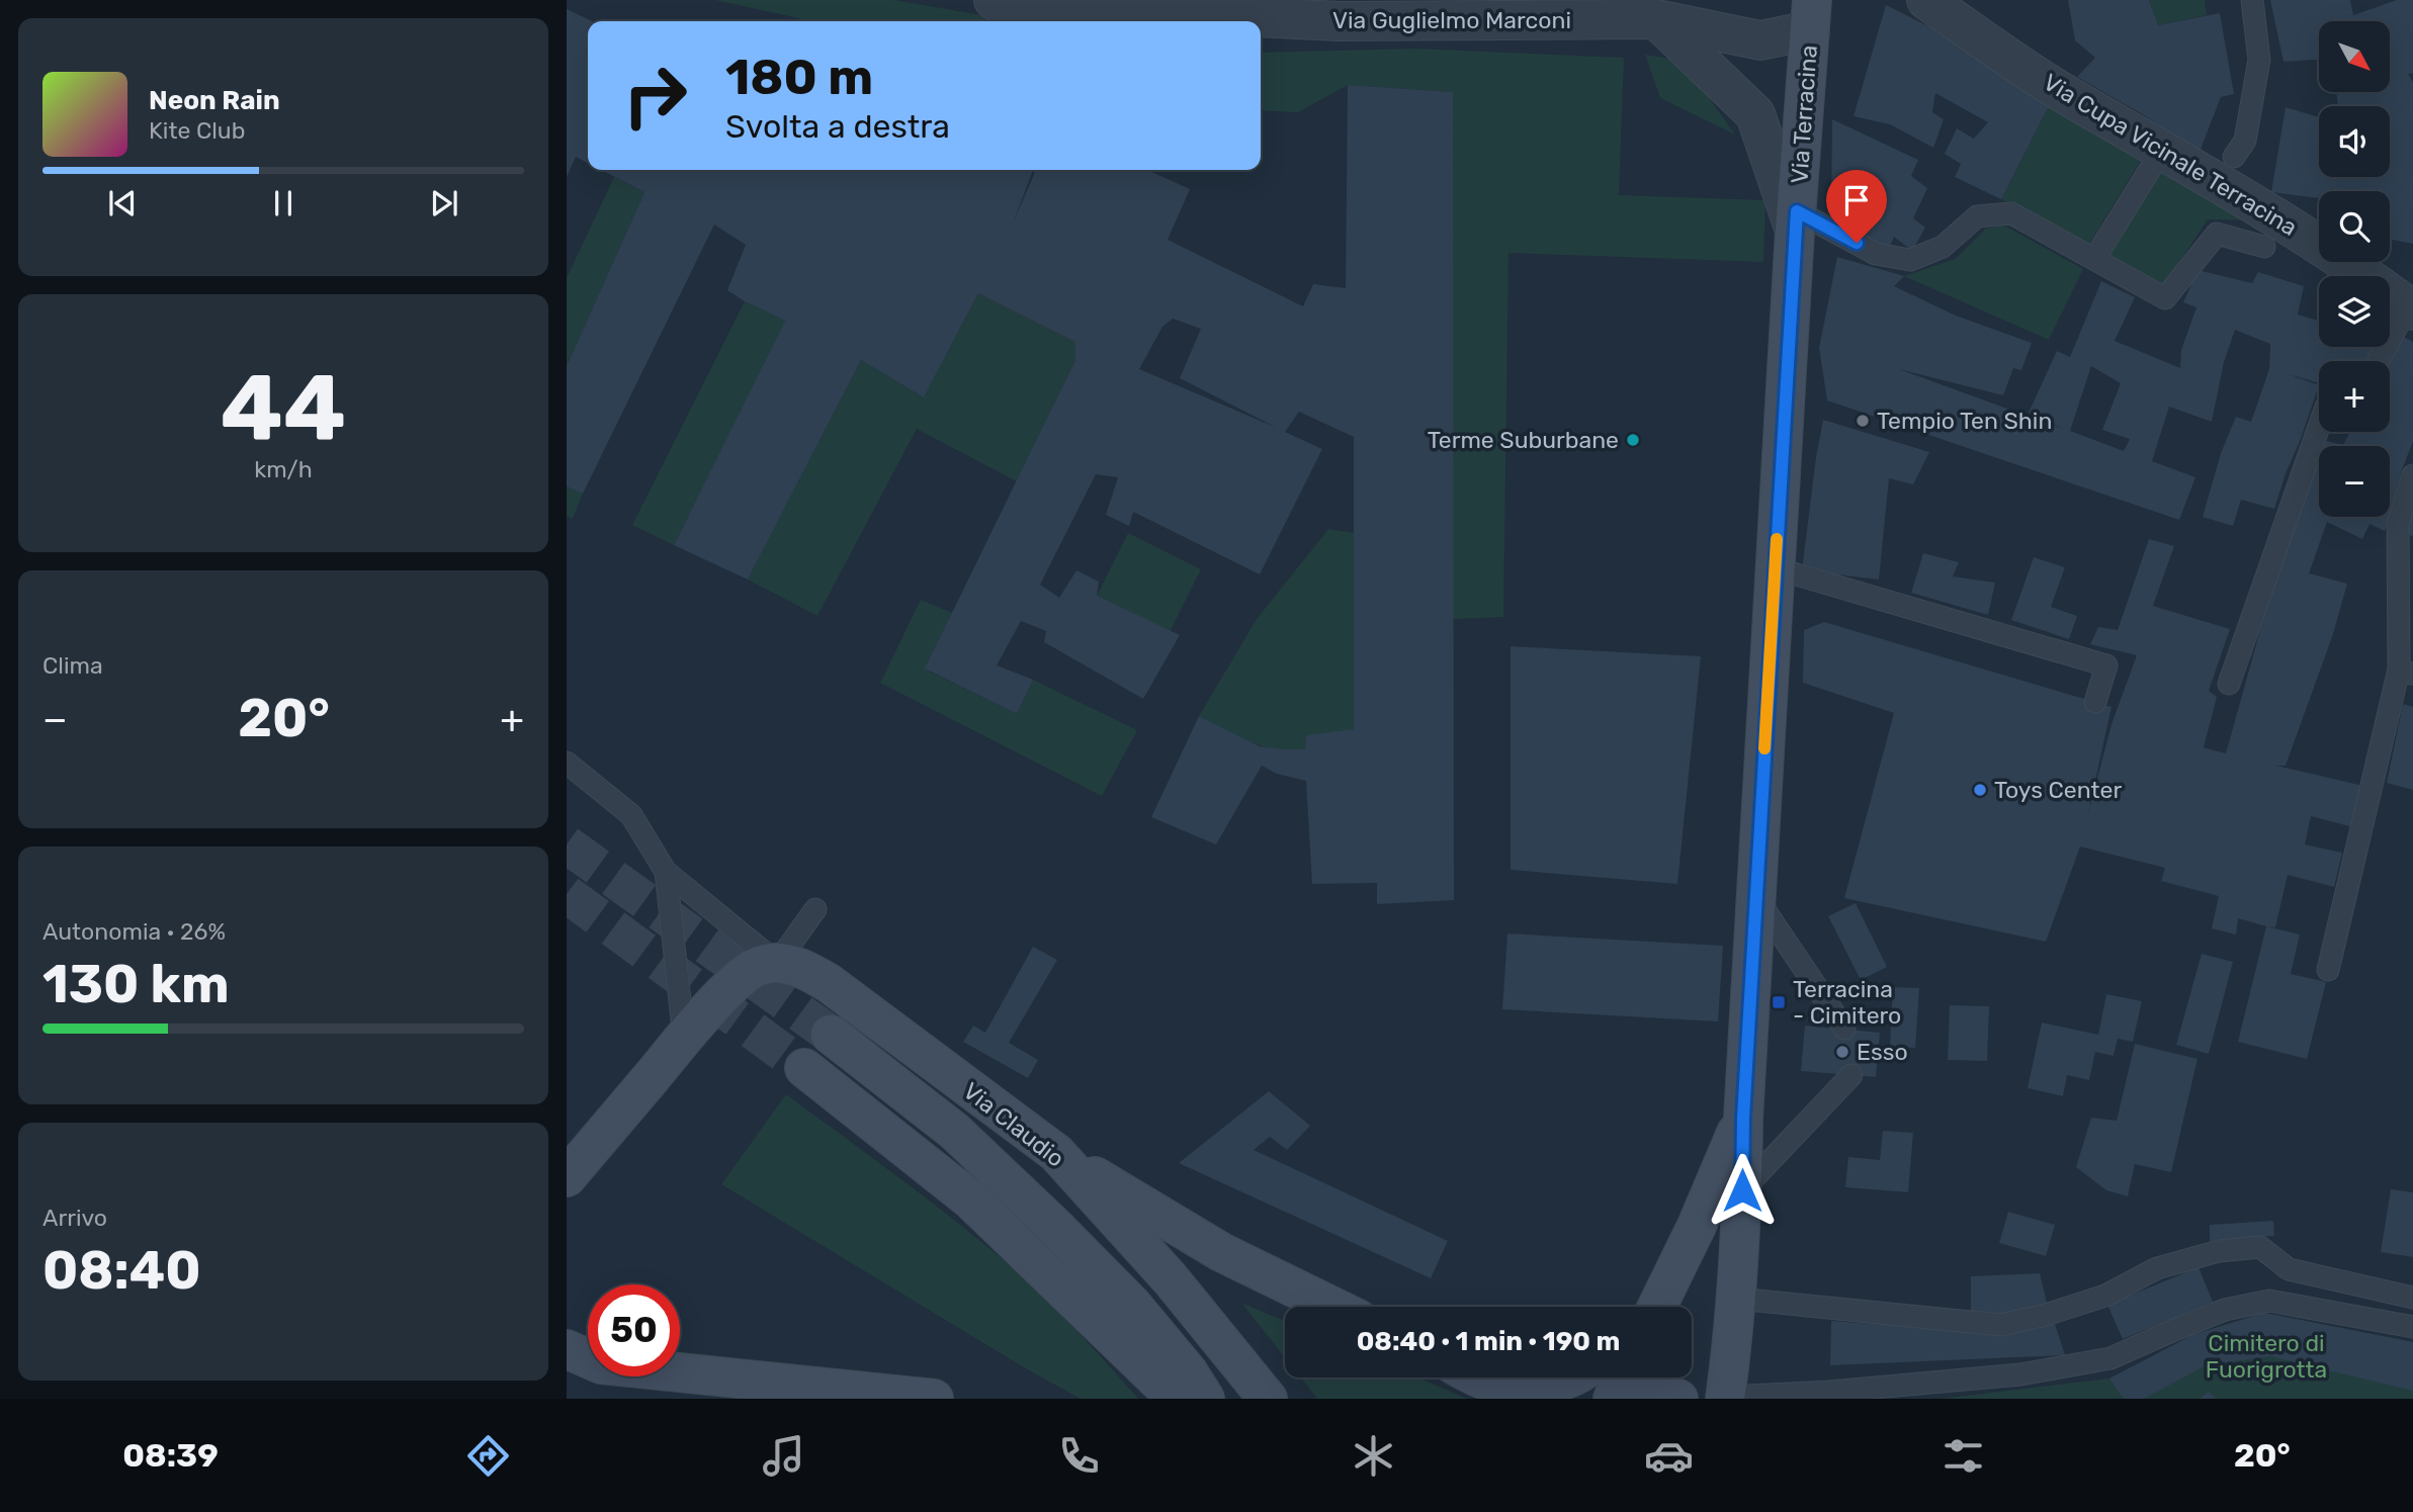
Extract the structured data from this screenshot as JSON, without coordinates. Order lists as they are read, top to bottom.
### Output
{
  "streets": {
    "main road": ["Via Terracina", "Via Claudio"],
    "street": ["Via Guglielmo Marconi", "Via Cupa Vicinale Terracina"]
  },
  "crossings": [
    ["Via Guglielmo Marconi", "Via Terracina"]
  ],
  "parks": ["Cimitero di Fuorigrotta"],
  "places": {
    "other": [
      "Tempio Ten Shin",
      "Terme Suburbane",
      "Toys Center",
      "Esso"
    ],
    "transit": ["Terracina - Cimitero"]
  },
  "north": "bottom right",
  "page": {
    "map_buttons": ["+", "−"],
    "turn": ["180 m", "Svolta a destra"],
    "song": ["Neon Rain", "Kite Club"],
    "tile": [
      ["44", "km/h"],
      "Clima",
      ["Autonomia · 26%", "130 km"],
      ["Arrivo", "08:40"]
    ],
    "heat": ["−", "20°", "+"],
    "limit": "50",
    "trip": "08:40 · 1 min · 190 m",
    "tabs": ["08:39", "20°"]
  }
}
